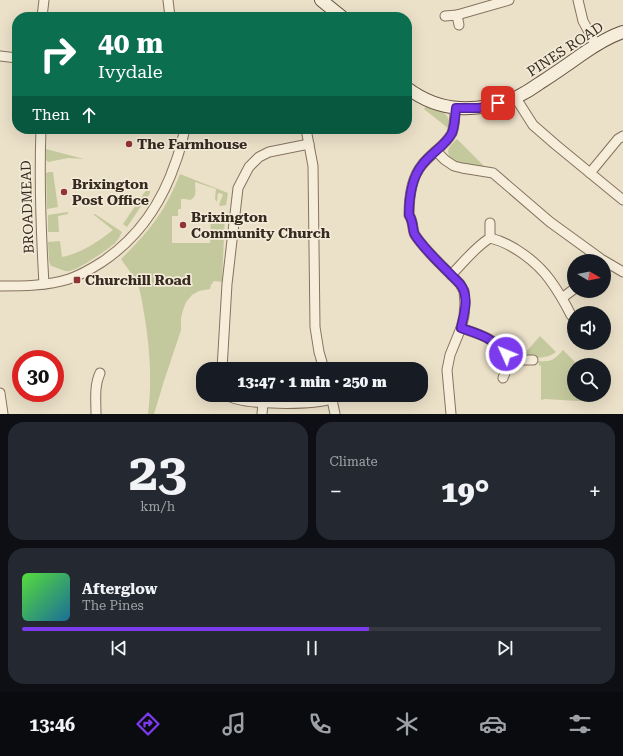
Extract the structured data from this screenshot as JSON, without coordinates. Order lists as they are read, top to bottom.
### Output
{
  "streets": {
    "street": ["PINES ROAD", "BROADMEAD"]
  },
  "places": {
    "other": ["The Farmhouse", "Brixington Post Office", "Brixington Community Church"],
    "transit": ["Churchill Road"]
  },
  "north": "right",
  "page": {
    "turn": ["40 m", "Ivydale"],
    "then": "Then",
    "limit": "30",
    "trip": "13:47 · 1 min · 250 m",
    "tile": [
      ["23", "km/h"],
      "Climate"
    ],
    "heat": ["−", "19°", "+"],
    "song": ["Afterglow", "The Pines"],
    "tabs": "13:46"
  }
}
